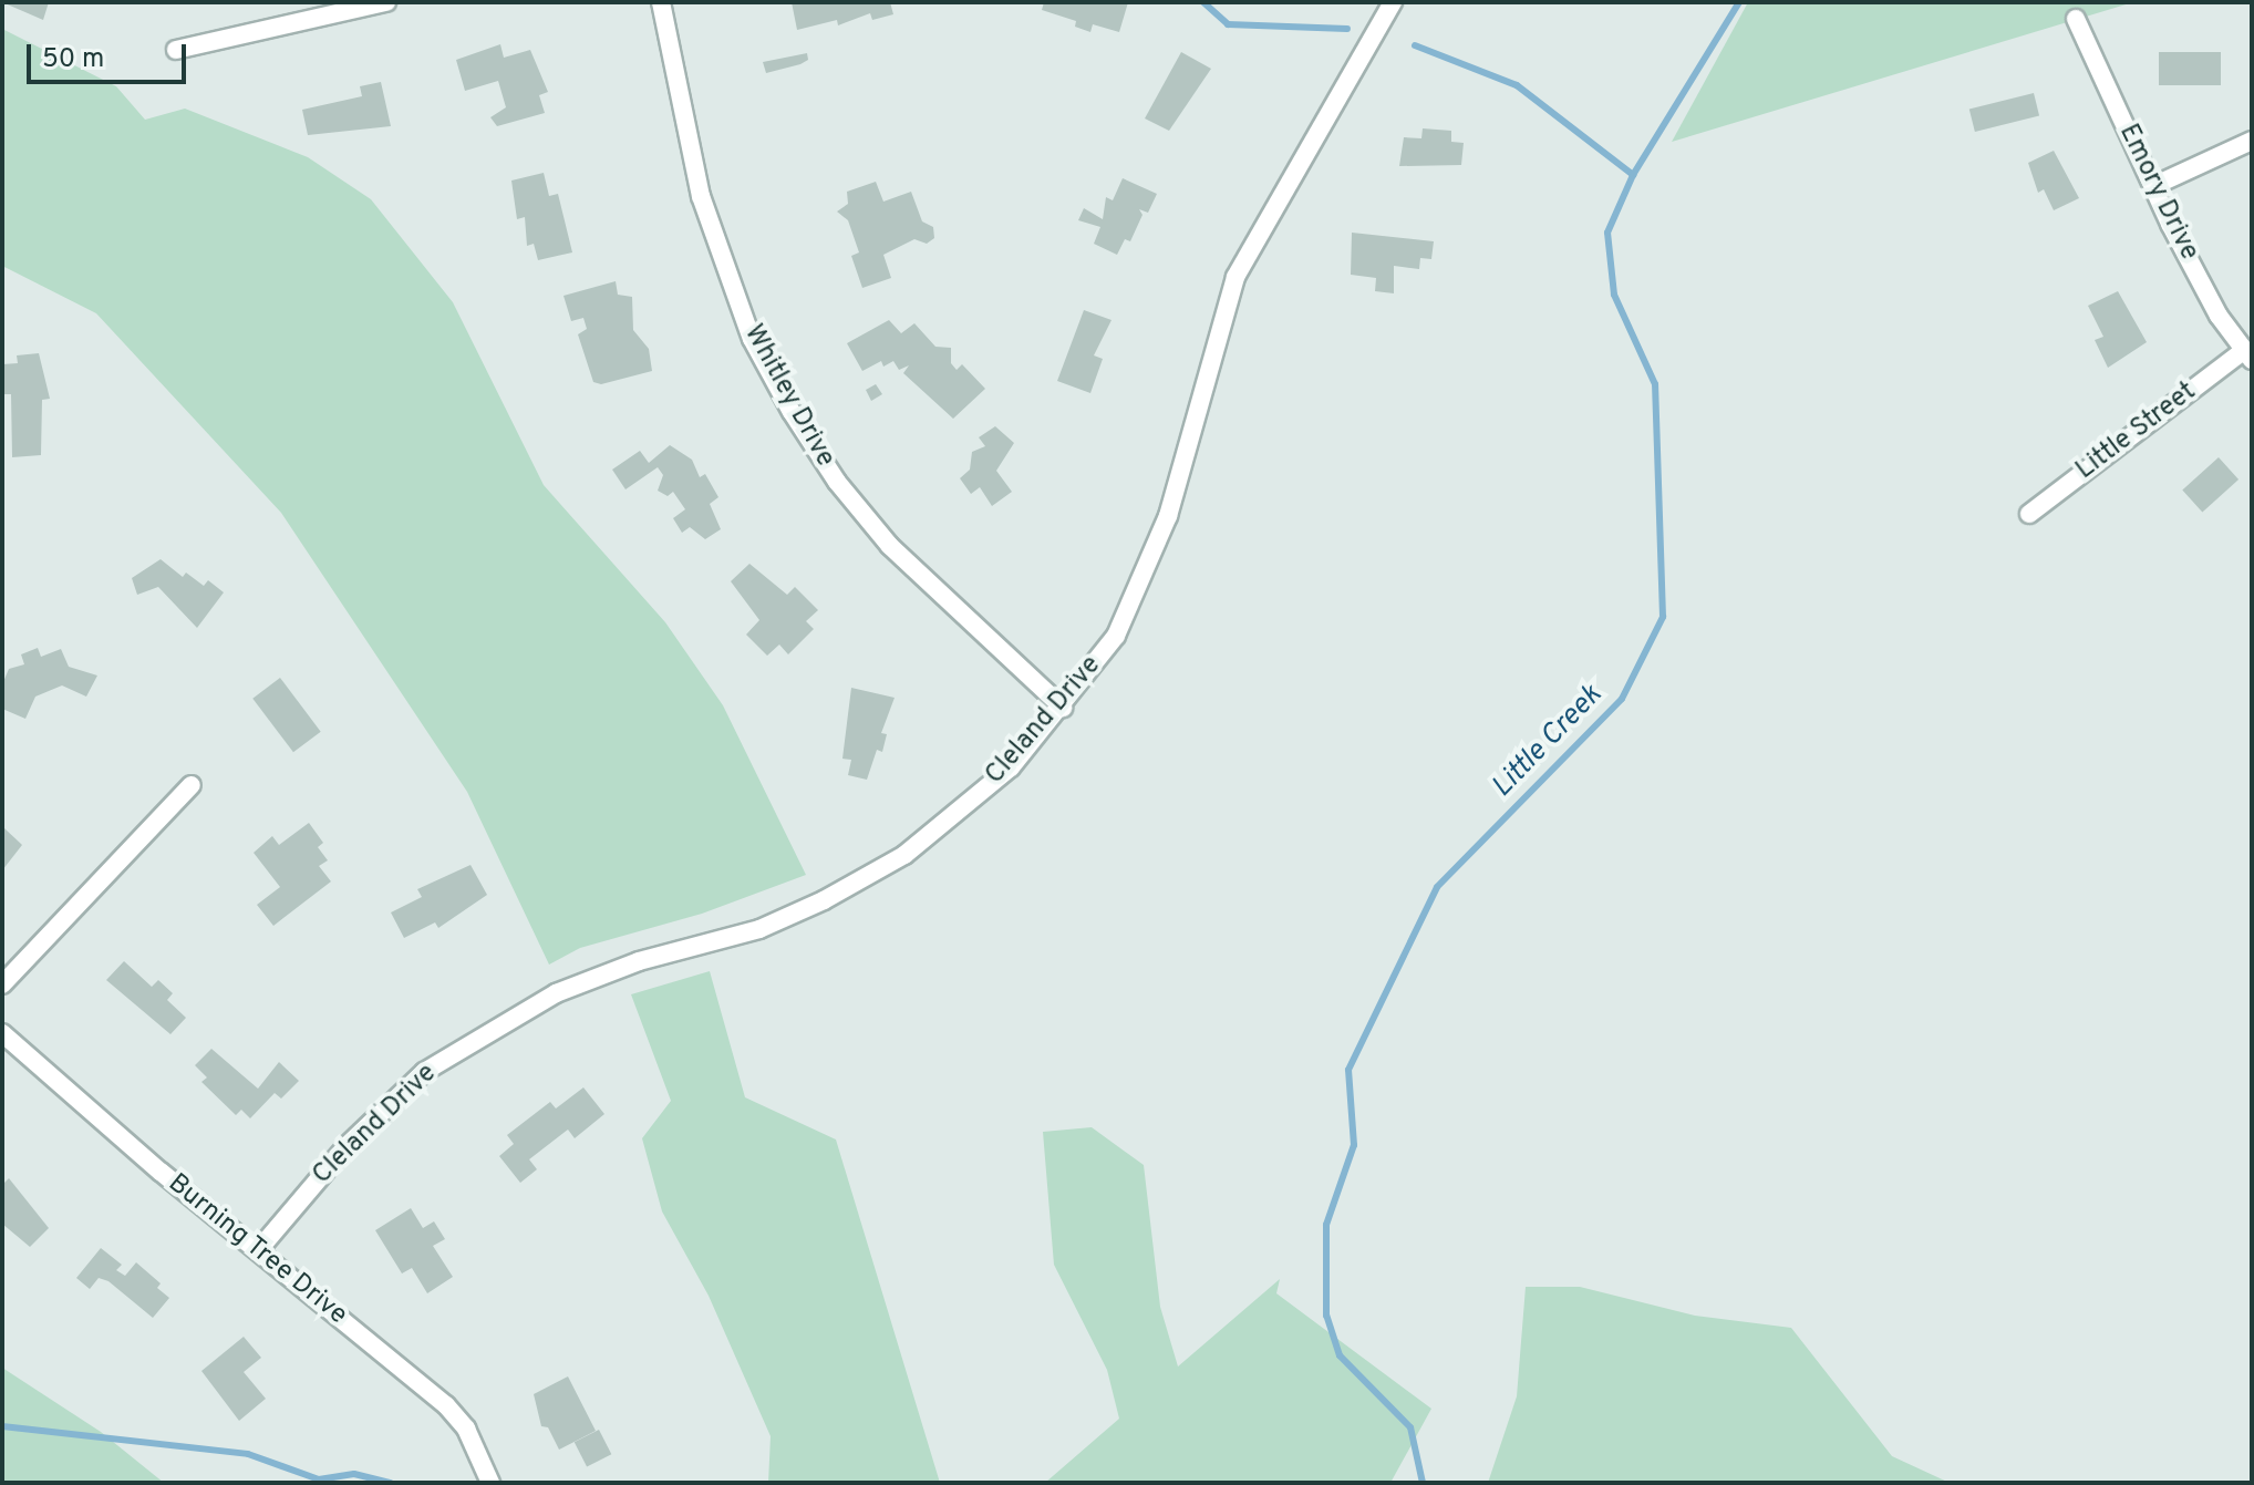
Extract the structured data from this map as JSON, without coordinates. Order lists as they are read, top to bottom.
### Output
{
  "streets": {
    "street": [
      "Emory Drive",
      "Whitley Drive",
      "Little Street",
      "Cleland Drive",
      "Burning Tree Drive"
    ]
  },
  "crossings": [
    ["Emory Drive", "Little Street"],
    ["Whitley Drive", "Cleland Drive"],
    ["Cleland Drive", "Burning Tree Drive"]
  ],
  "water": ["Little Creek"],
  "scale_bar": "50 m"
}
